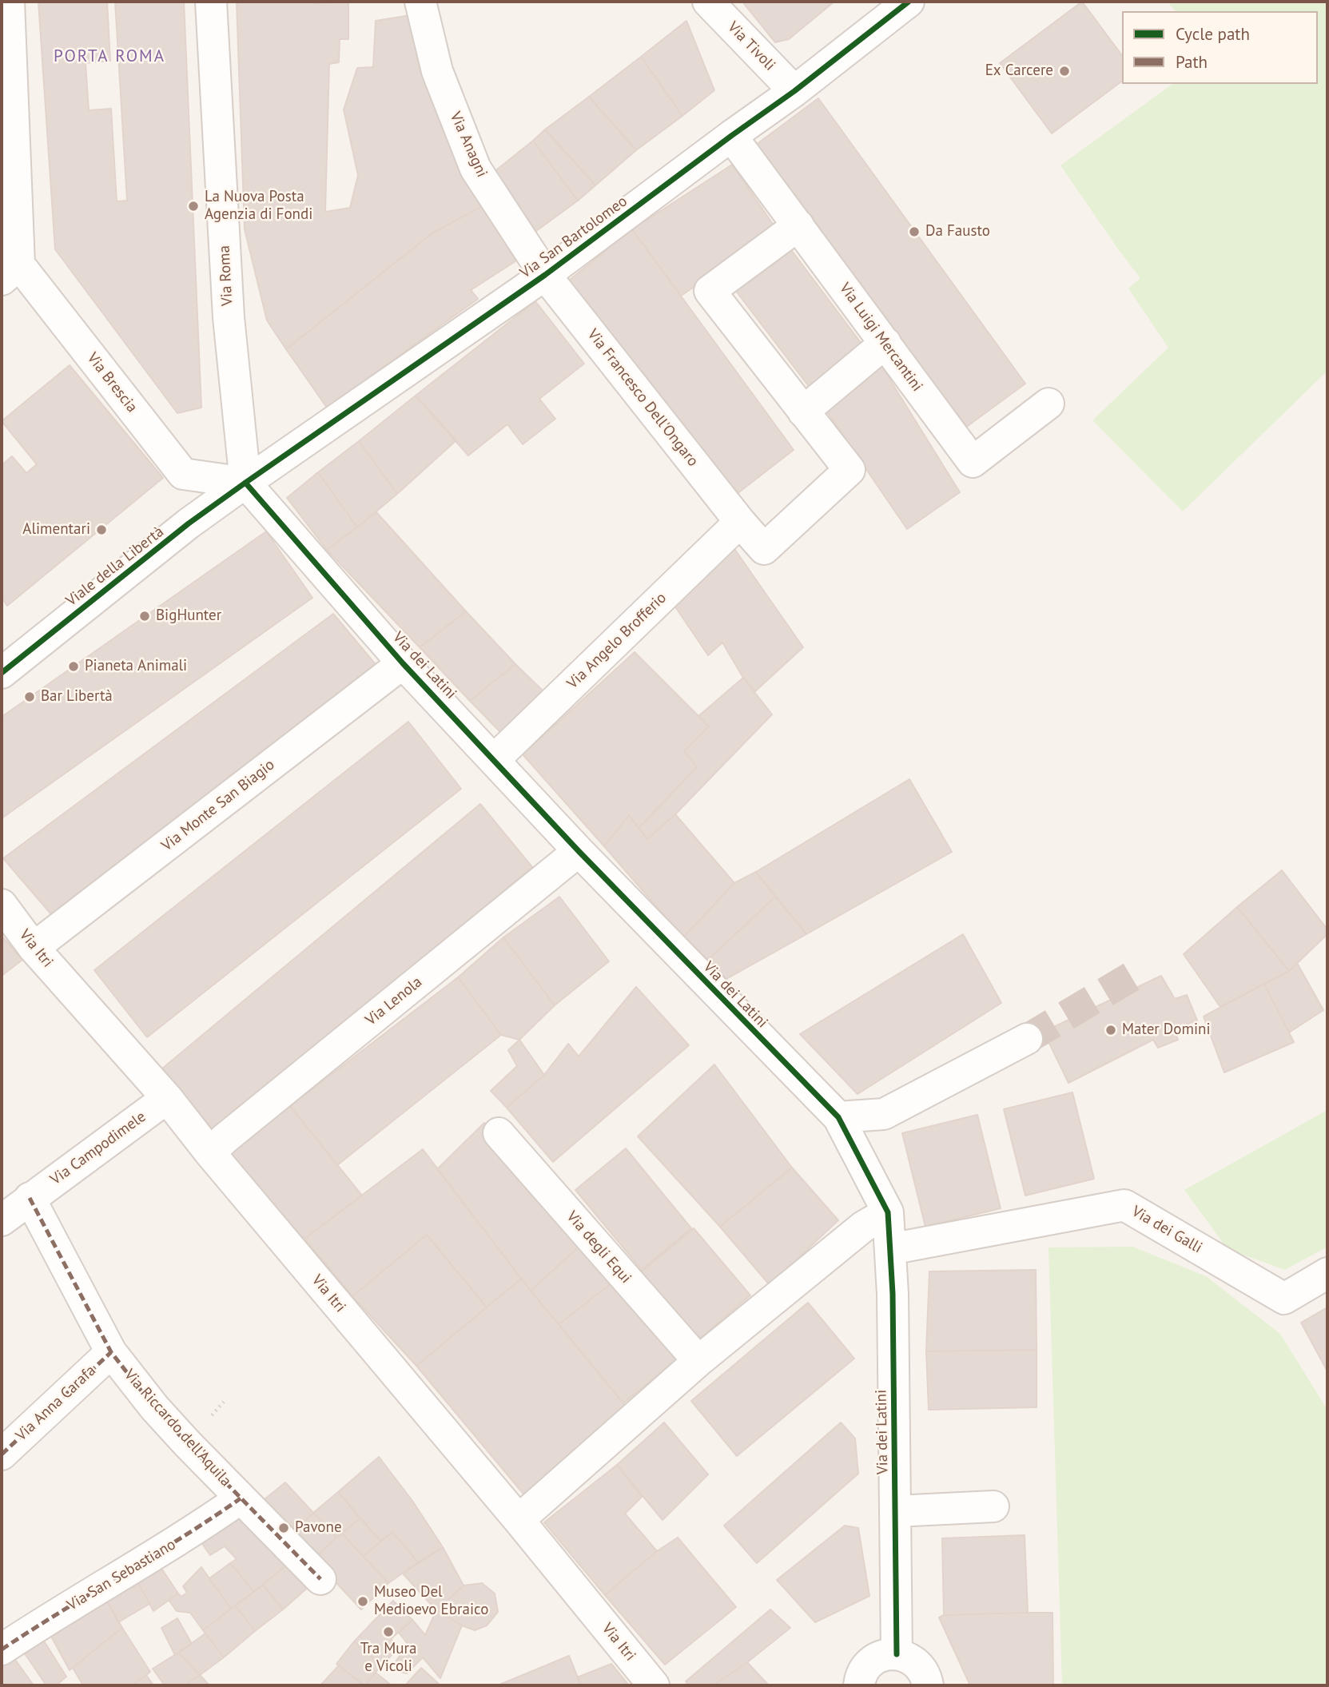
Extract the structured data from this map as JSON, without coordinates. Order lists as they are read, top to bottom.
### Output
{
  "streets": {
    "street": [
      "Via Tivoli",
      "Via Anagni",
      "Via San Bartolomeo",
      "Via Roma",
      "Via Luigi Mercantini",
      "Via Brescia",
      "Via Francesco Dell'Ongaro",
      "Viale della Libertà",
      "Via Angelo Brofferio",
      "Via dei Latini",
      "Via Monte San Biagio",
      "Via Itri",
      "Via Lenola",
      "Via Campodimele",
      "Via dei Galli",
      "Via degli Equi",
      "Via Anna Carafa",
      "Via Riccardo dell'Aquila",
      "Via San Sebastiano"
    ]
  },
  "crossings": [
    ["Via Tivoli", "Via San Bartolomeo"],
    ["Via Anagni", "Via San Bartolomeo"],
    ["Via Anagni", "Via Francesco Dell'Ongaro"],
    ["Via San Bartolomeo", "Via Roma"],
    ["Via San Bartolomeo", "Via Luigi Mercantini"],
    ["Via San Bartolomeo", "Via Brescia"],
    ["Via San Bartolomeo", "Via Francesco Dell'Ongaro"],
    ["Via San Bartolomeo", "Viale della Libertà"],
    ["Via San Bartolomeo", "Via dei Latini"],
    ["Via Roma", "Via Brescia"],
    ["Via Roma", "Viale della Libertà"],
    ["Via Roma", "Via dei Latini"],
    ["Via Brescia", "Viale della Libertà"],
    ["Via Brescia", "Via dei Latini"],
    ["Via Francesco Dell'Ongaro", "Via Angelo Brofferio"],
    ["Viale della Libertà", "Via dei Latini"],
    ["Via Angelo Brofferio", "Via dei Latini"],
    ["Via dei Latini", "Via Monte San Biagio"],
    ["Via dei Latini", "Via Lenola"],
    ["Via dei Latini", "Via dei Galli"],
    ["Via Monte San Biagio", "Via Itri"],
    ["Via Itri", "Via Lenola"],
    ["Via Itri", "Via Campodimele"],
    ["Via Campodimele", "Via Riccardo dell'Aquila"],
    ["Via Anna Carafa", "Via Riccardo dell'Aquila"],
    ["Via Riccardo dell'Aquila", "Via San Sebastiano"]
  ],
  "districts": ["PORTA ROMA"],
  "places": [
    "Ex Carcere",
    "La Nuova Posta Agenzia di Fondi",
    "Da Fausto",
    "Alimentari",
    "BigHunter",
    "Pianeta Animali",
    "Bar Libertà",
    "Mater Domini",
    "Pavone",
    "Museo Del Medioevo Ebraico",
    "Tra Mura e Vicoli"
  ],
  "legend": ["Cycle path", "Path"]
}
